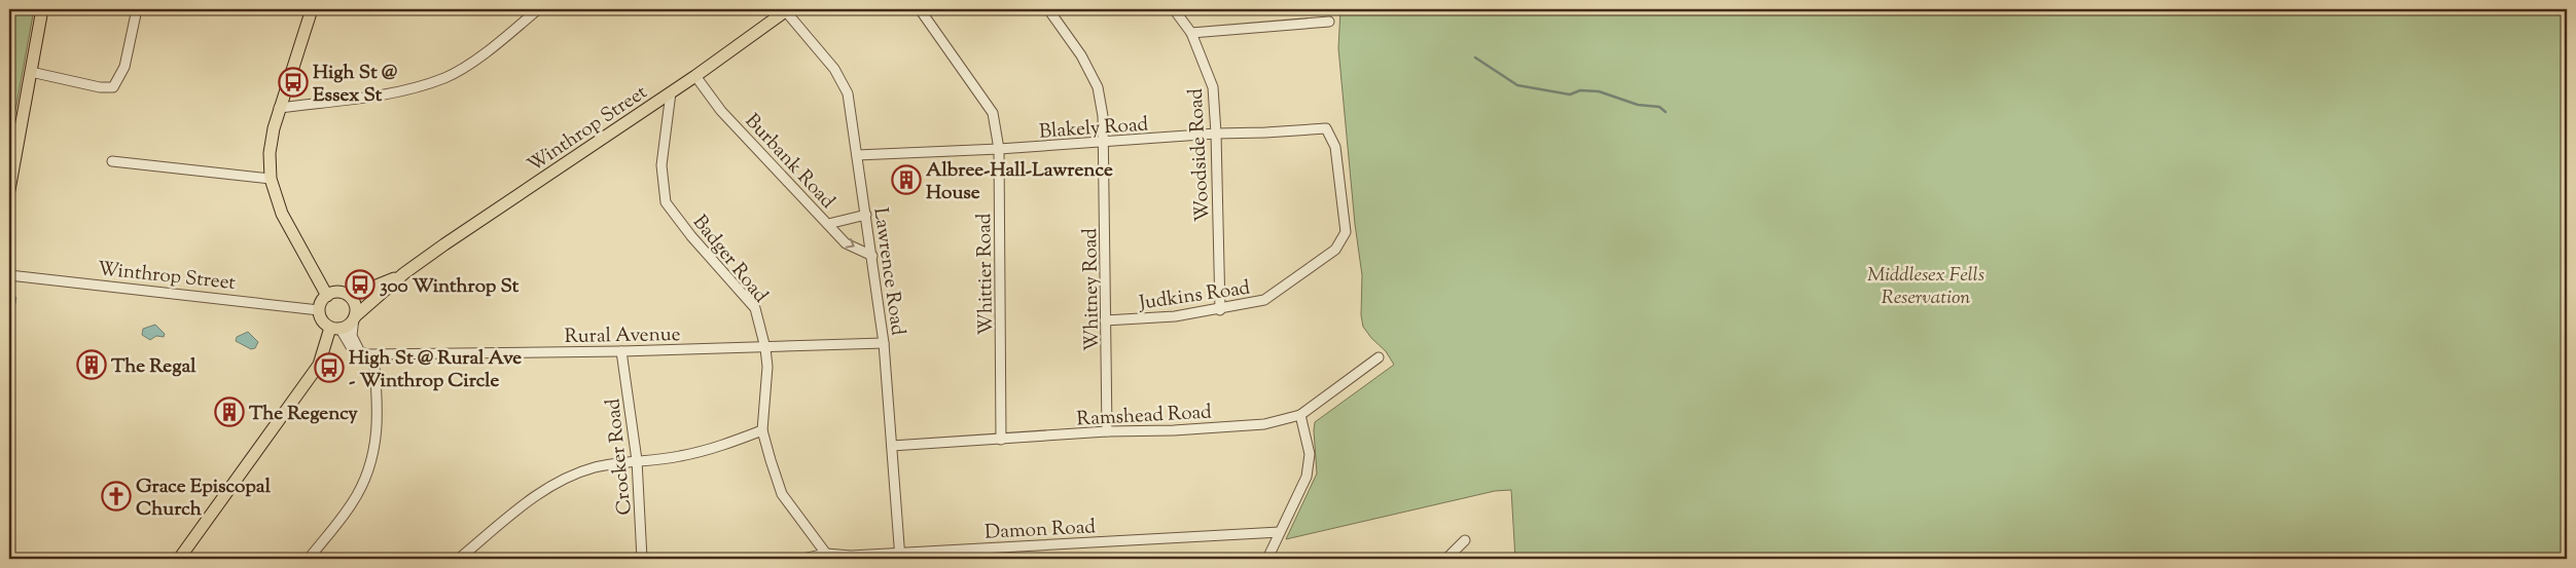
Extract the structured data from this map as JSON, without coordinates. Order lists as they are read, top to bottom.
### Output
{
  "streets": {
    "main road": ["Winthrop Street"],
    "street": [
      "Blakely Road",
      "Woodside Road",
      "Burbank Road",
      "Badger Road",
      "Lawrence Road",
      "Whittier Road",
      "Whitney Road",
      "Judkins Road",
      "Rural Avenue",
      "Ramshead Road",
      "Crocker Road",
      "Damon Road"
    ]
  },
  "crossings": [
    ["Blakely Road", "Woodside Road"],
    ["Blakely Road", "Lawrence Road"],
    ["Blakely Road", "Whittier Road"],
    ["Blakely Road", "Whitney Road"],
    ["Blakely Road", "Judkins Road"],
    ["Winthrop Street", "Burbank Road"],
    ["Winthrop Street", "Badger Road"],
    ["Winthrop Street", "Lawrence Road"],
    ["Woodside Road", "Judkins Road"],
    ["Burbank Road", "Lawrence Road"],
    ["Badger Road", "Rural Avenue"],
    ["Badger Road", "Damon Road"],
    ["Lawrence Road", "Rural Avenue"],
    ["Lawrence Road", "Ramshead Road"],
    ["Lawrence Road", "Damon Road"],
    ["Whittier Road", "Ramshead Road"],
    ["Whitney Road", "Judkins Road"],
    ["Whitney Road", "Ramshead Road"],
    ["Rural Avenue", "Crocker Road"]
  ],
  "parks": ["Middlesex Fells Reservation"],
  "places": {
    "bus stop": ["High St @ Essex St", "300 Winthrop St", "High St @ Rural Ave - Winthrop Circle"],
    "building": ["Albree-Hall-Lawrence House", "The Regal", "The Regency"],
    "church": ["Grace Episcopal Church"]
  }
}
